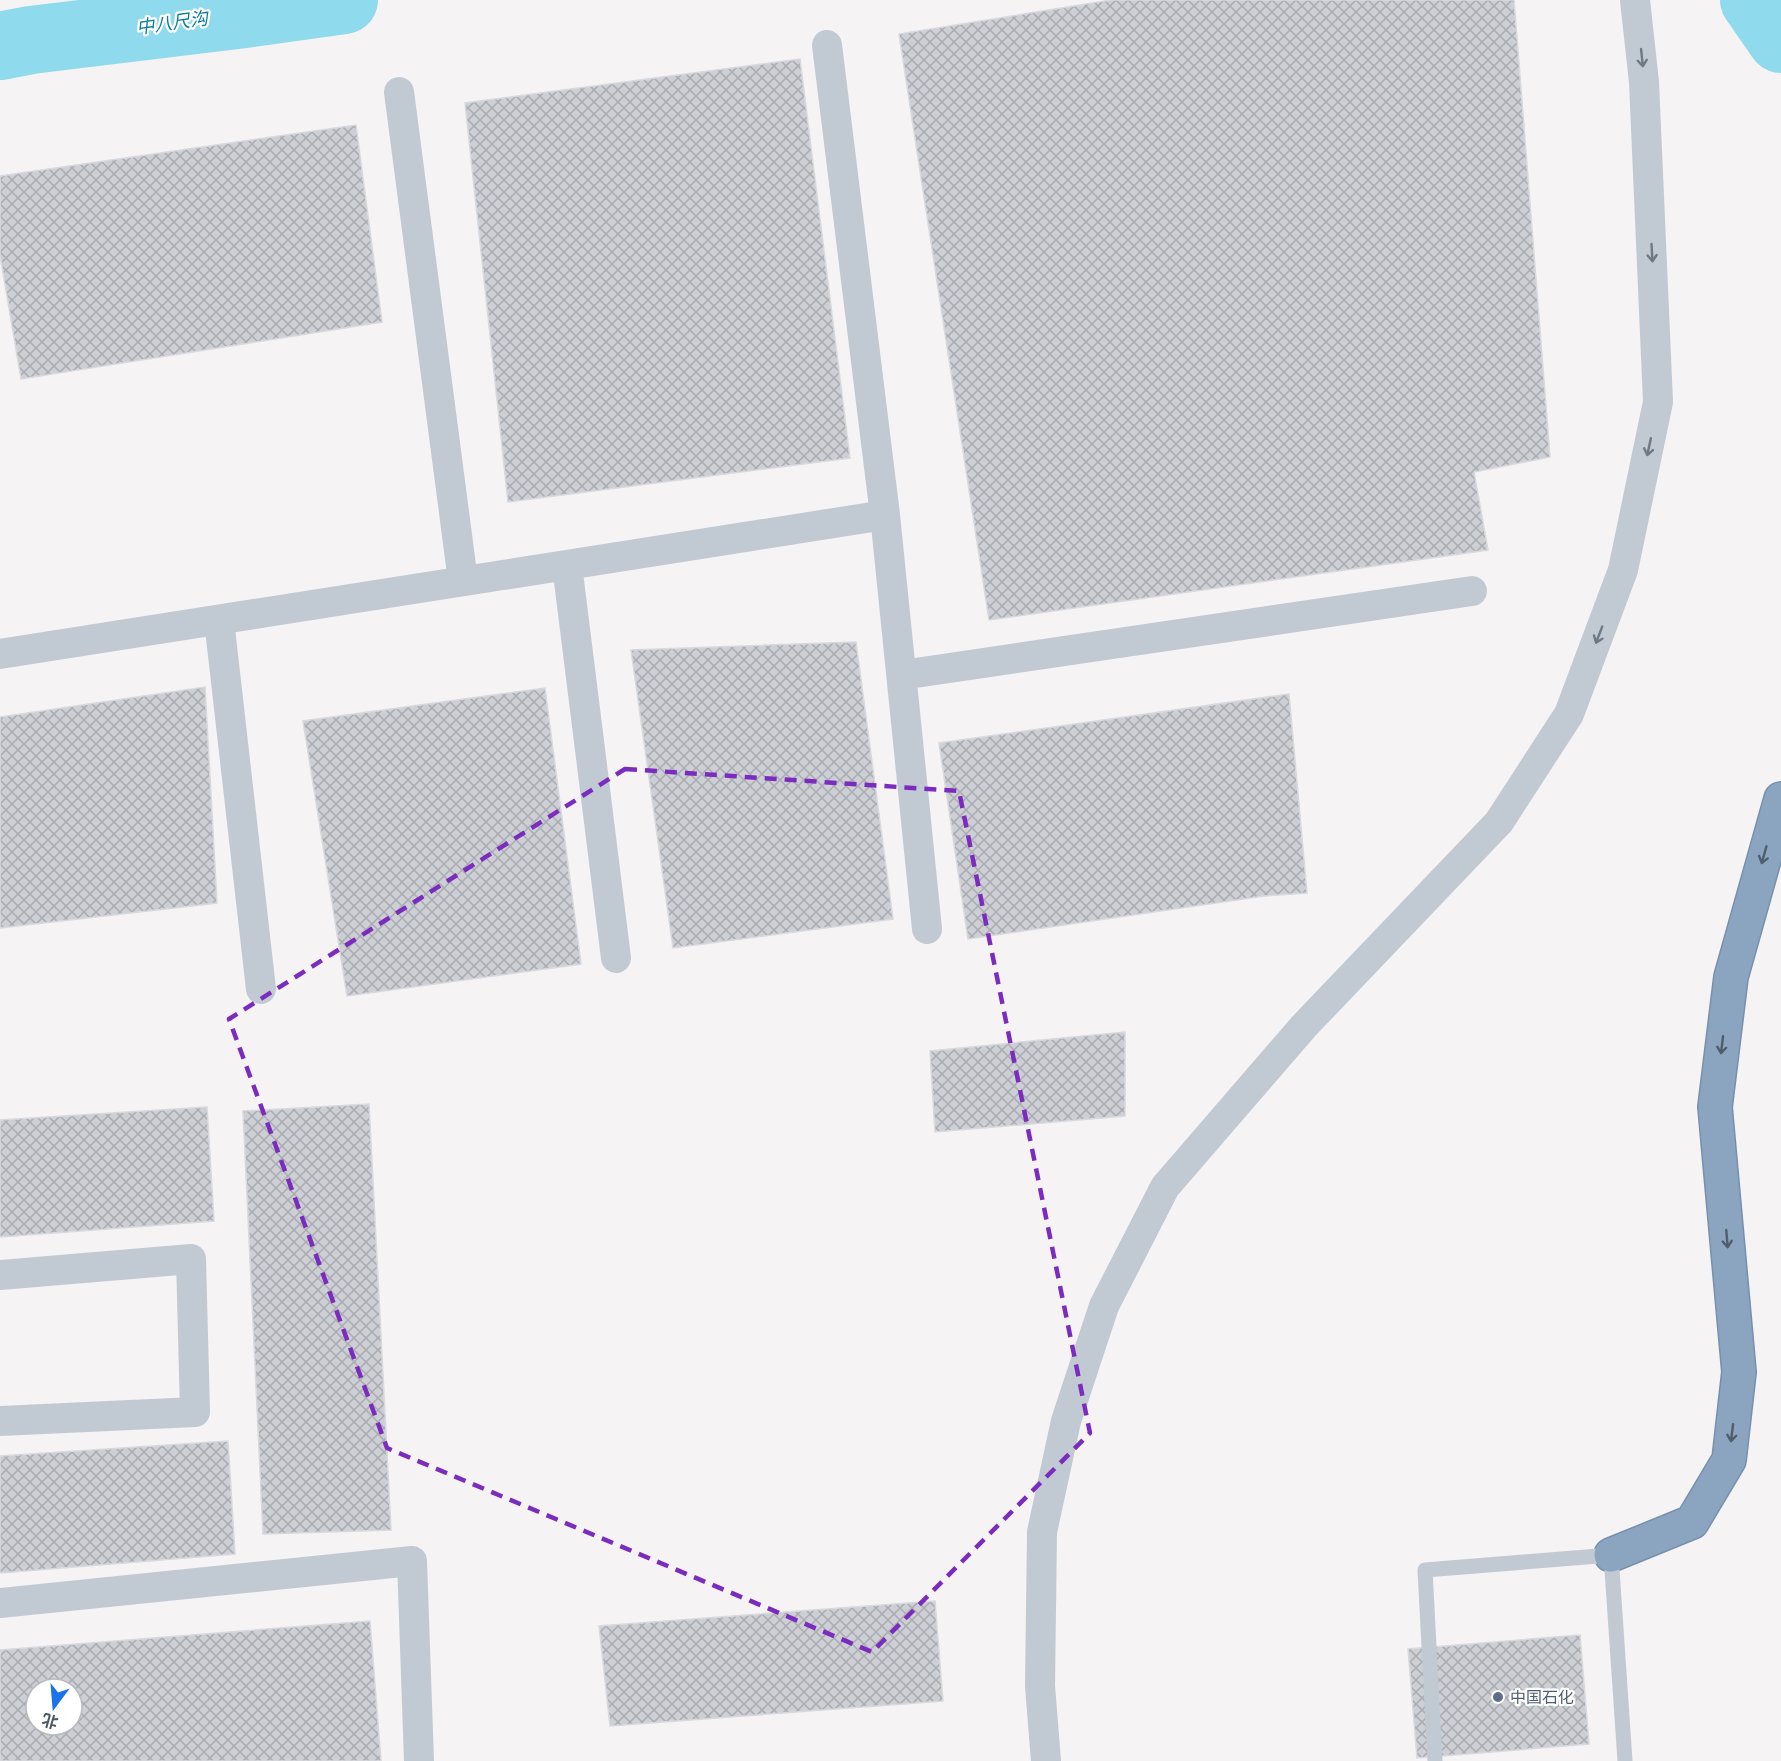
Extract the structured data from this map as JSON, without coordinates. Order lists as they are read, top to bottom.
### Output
{
  "water": ["中八尺沟"],
  "places": ["中国石化"],
  "north": "bottom"
}
